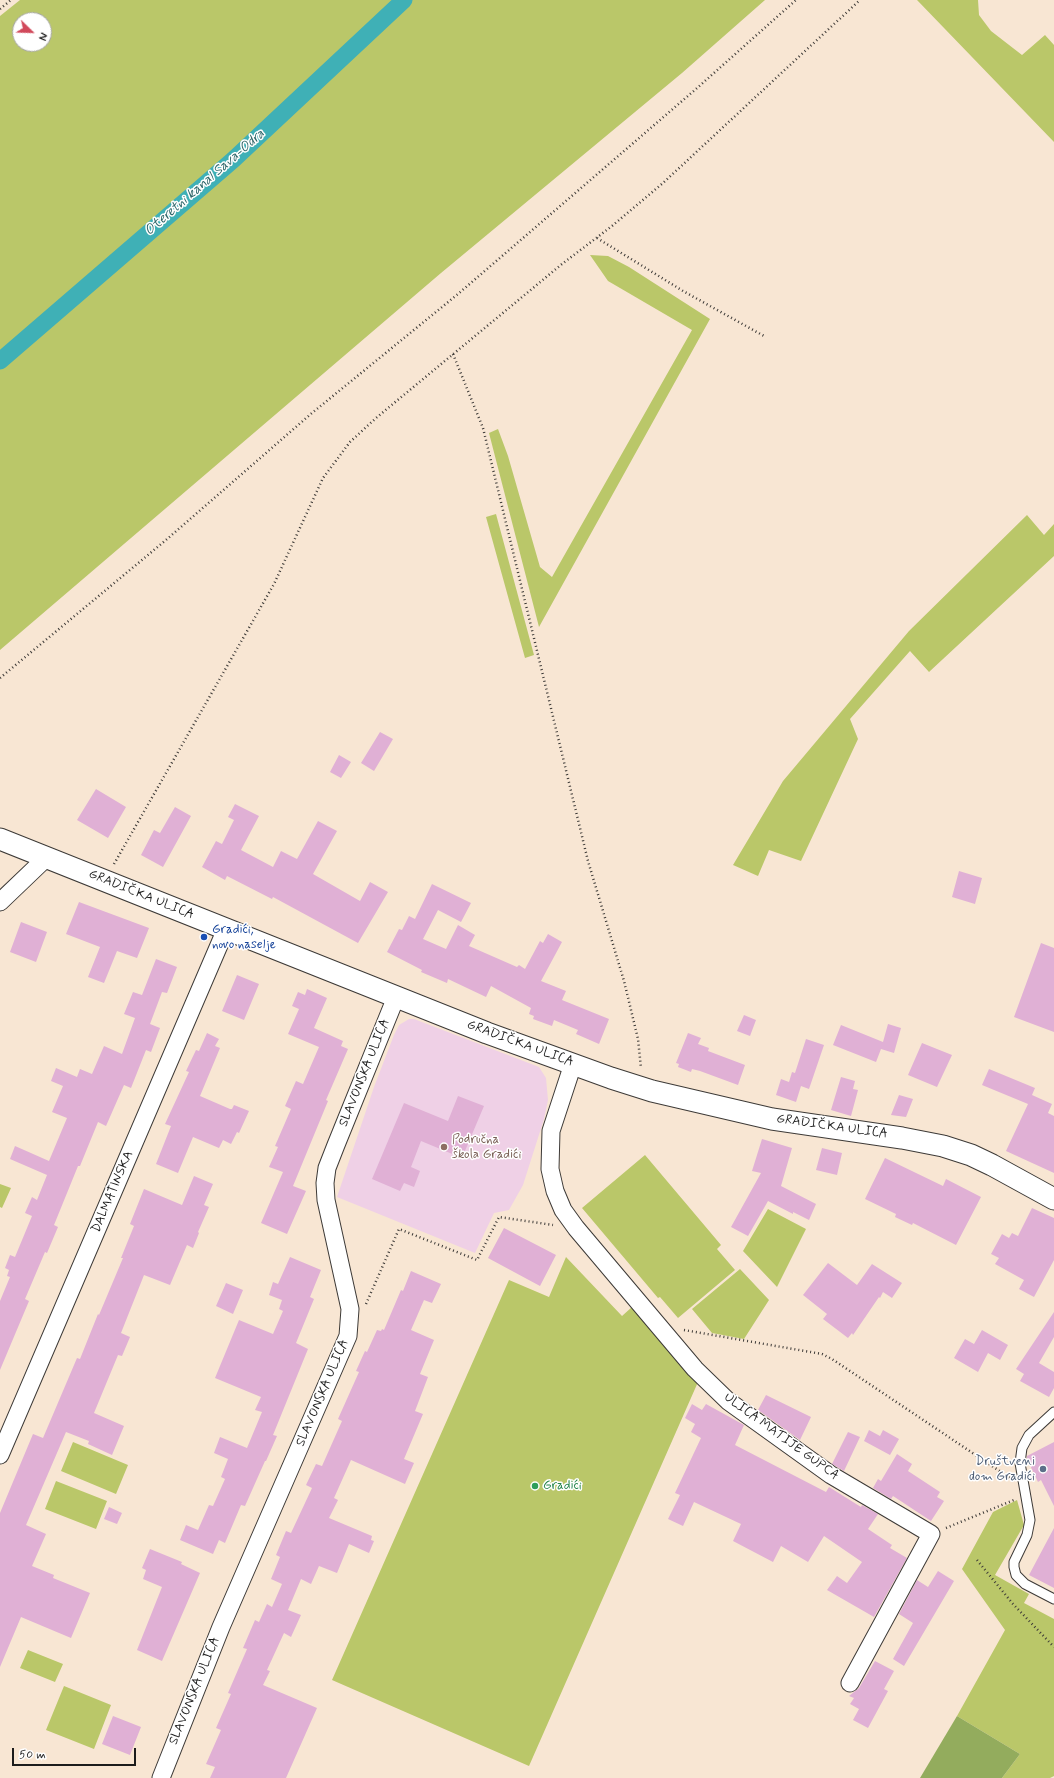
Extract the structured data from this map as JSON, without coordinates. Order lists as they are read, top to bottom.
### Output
{
  "streets": {
    "street": [
      "GRADIČKA ULICA",
      "SLAVONSKA ULICA",
      "DALMATINSKA",
      "ULICA MATIJE GUPCA"
    ]
  },
  "crossings": [
    ["GRADIČKA ULICA", "SLAVONSKA ULICA"],
    ["GRADIČKA ULICA", "DALMATINSKA"],
    ["GRADIČKA ULICA", "ULICA MATIJE GUPCA"]
  ],
  "water": ["Oteretni kanal Sava-Odra"],
  "places": [
    "Gradići, novo naselje",
    "Područna škola Gradići",
    "Društveni dom Gradići",
    "Gradići"
  ],
  "scale_bar": "50 m",
  "north": "bottom right"
}
